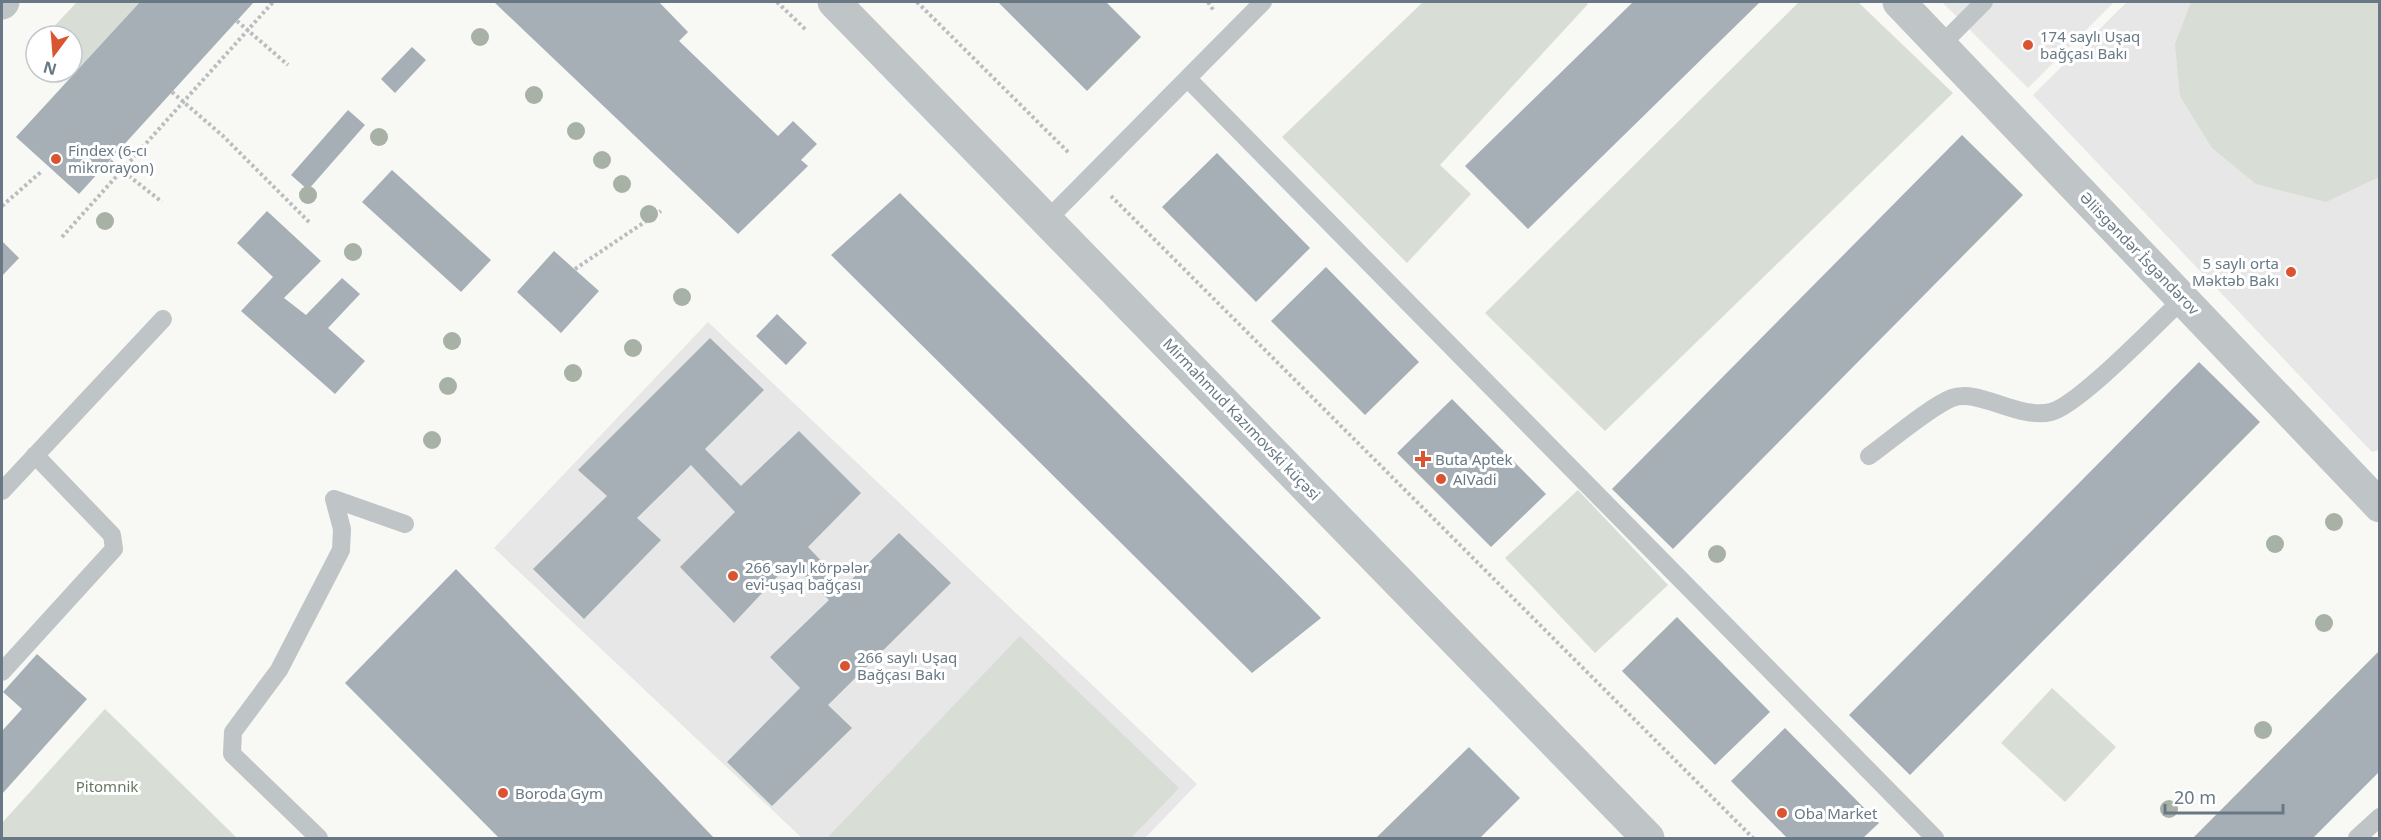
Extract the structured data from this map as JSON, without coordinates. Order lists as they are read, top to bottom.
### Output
{
  "streets": {
    "street": ["Əliisgəndər İsgəndərov", "Mirmahmud Kazımovski küçəsi"]
  },
  "parks": ["Pitomnik"],
  "places": {
    "other": [
      "174 saylı Uşaq bağçası Bakı",
      "Findex (6-cı mikrorayon)",
      "5 saylı orta Məktəb Bakı",
      "AlVadi",
      "266 saylı körpələr evi-uşaq bağçası",
      "266 saylı Uşaq Bağçası Bakı",
      "Boroda Gym",
      "Oba Market"
    ],
    "health": ["Buta Aptek"]
  },
  "scale_bar": "20 m",
  "north": "bottom"
}
